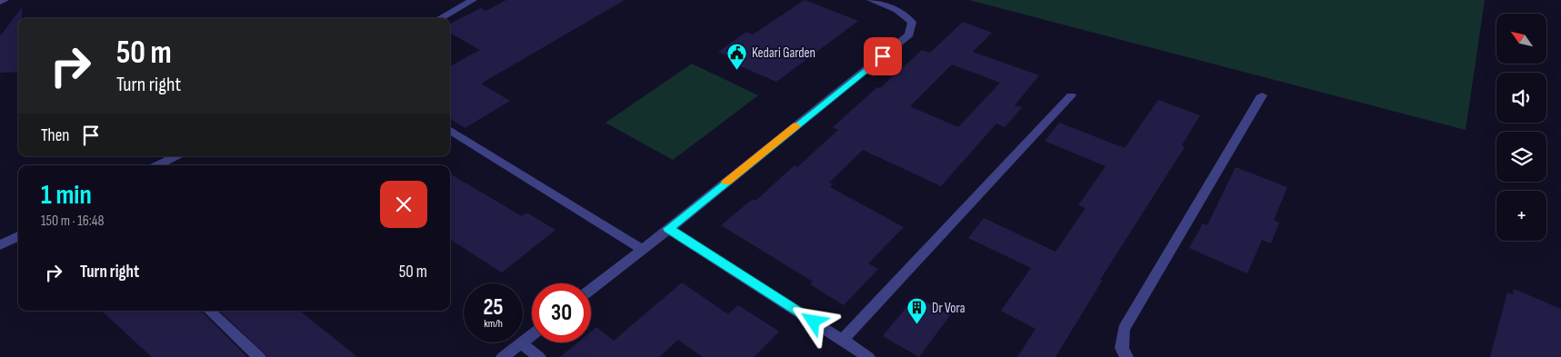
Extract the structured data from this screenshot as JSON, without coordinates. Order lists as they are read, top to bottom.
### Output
{
  "places": {
    "public building": ["Kedari Garden"],
    "building": ["Dr Vora"]
  },
  "north": "top left",
  "page": {
    "map_buttons": "+",
    "turn": ["50 m", "Turn right"],
    "then": "Then",
    "heading": ["1 min", "150 m · 16:48"],
    "list": [
      {
        "name": "Turn right",
        "value": "50 m"
      }
    ],
    "speed": "25 km/h",
    "limit": "30"
  }
}
